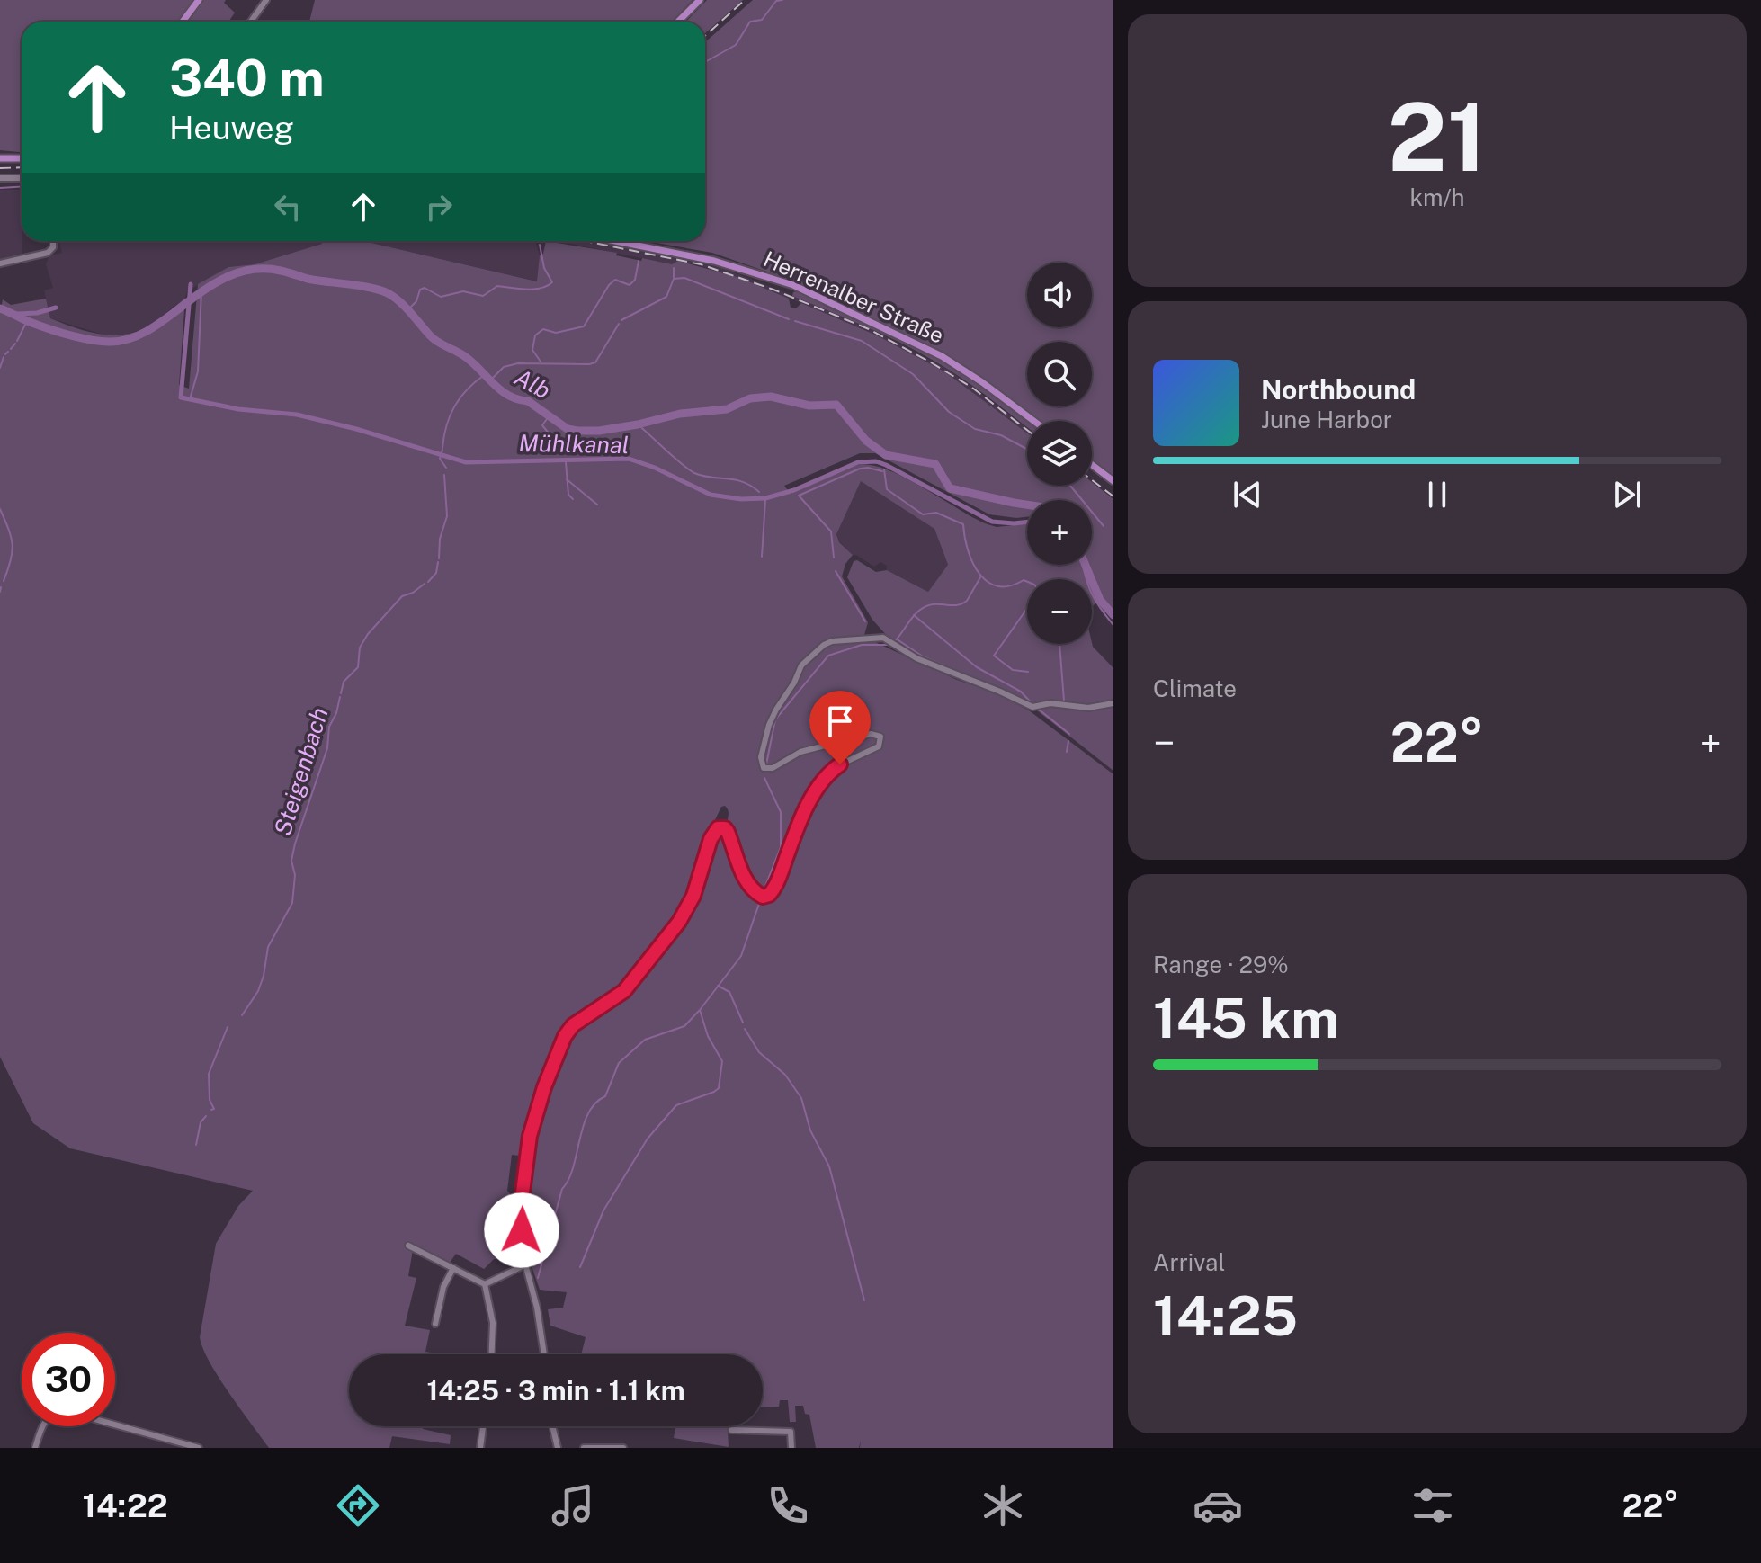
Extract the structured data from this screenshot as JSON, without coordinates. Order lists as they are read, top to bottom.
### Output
{
  "streets": {
    "main road": ["Herrenalber Straße"]
  },
  "water": ["Alb", "Mühlkanal", "Steigenbach"],
  "page": {
    "tile": [
      ["21", "km/h"],
      "Climate",
      ["Range · 29%", "145 km"],
      ["Arrival", "14:25"]
    ],
    "turn": ["340 m", "Heuweg"],
    "map_buttons": ["+", "−"],
    "song": ["Northbound", "June Harbor"],
    "heat": ["−", "22°", "+"],
    "limit": "30",
    "trip": "14:25 · 3 min · 1.1 km",
    "tabs": ["14:22", "22°"]
  }
}
